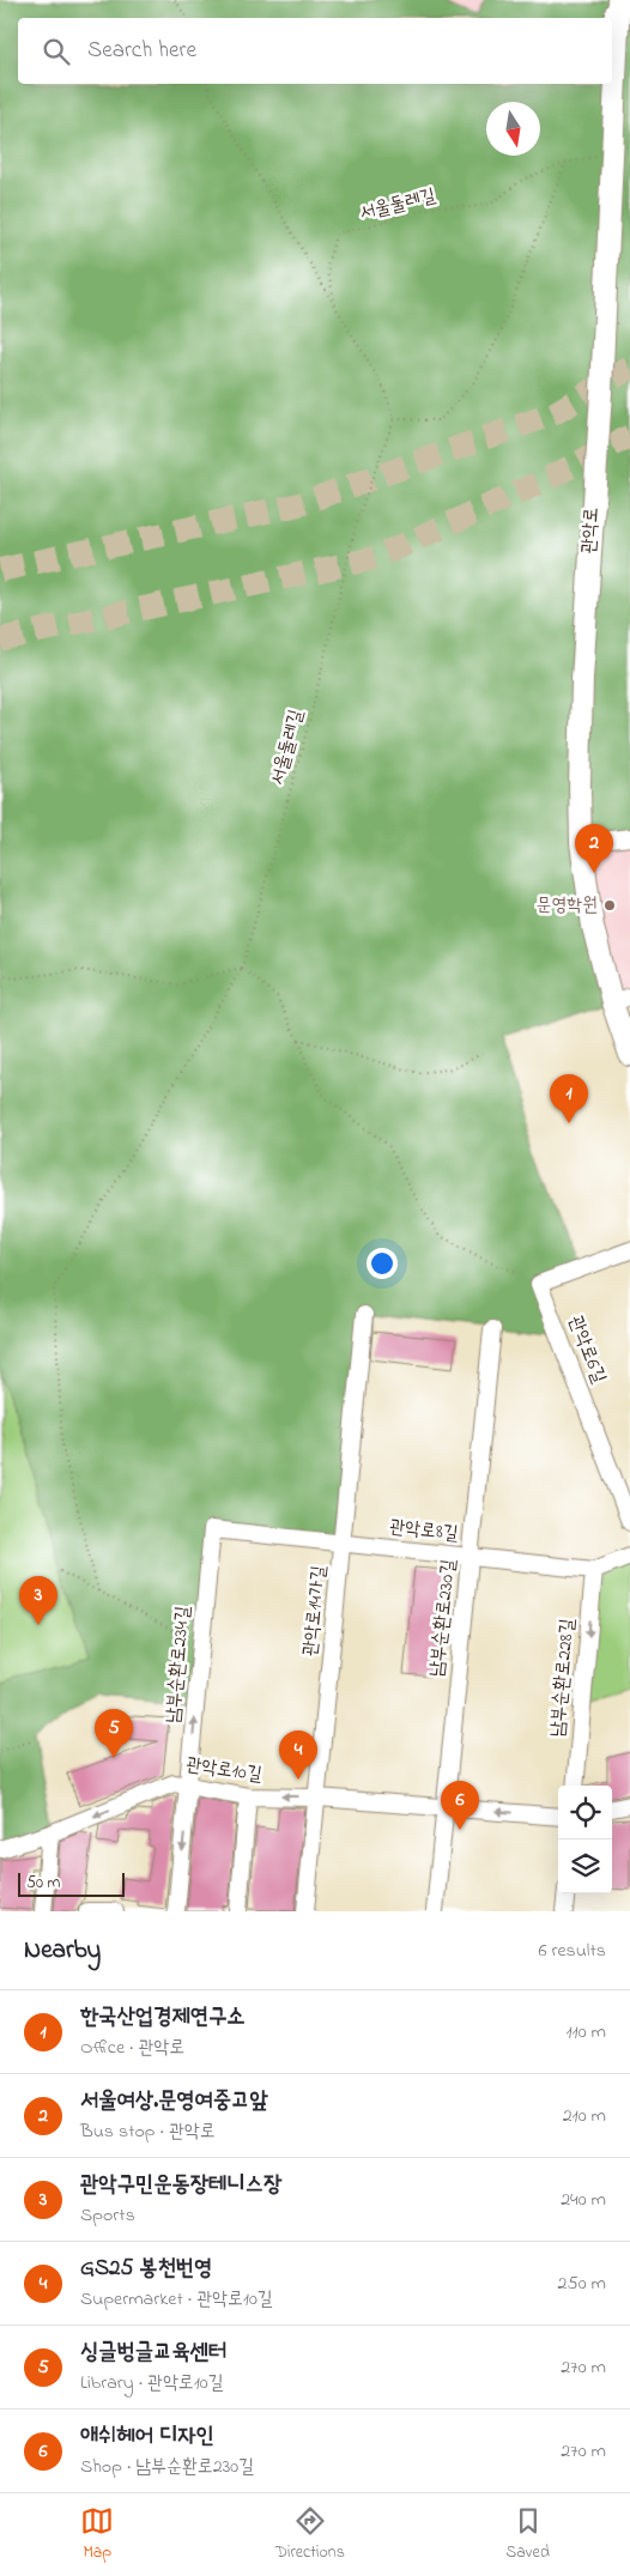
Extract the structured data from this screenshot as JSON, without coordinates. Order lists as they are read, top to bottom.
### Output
{
  "streets": {
    "main road": ["관악로"],
    "street": [
      "관악로6길",
      "관악로8길",
      "관악로14가길",
      "남부순환로230길",
      "남부순환로234길",
      "남부순환로228길",
      "관악로10길"
    ],
    "path": ["서울둘레길"]
  },
  "crossings": [
    ["관악로8길", "관악로14가길"],
    ["관악로8길", "남부순환로230길"],
    ["관악로8길", "남부순환로234길"],
    ["관악로8길", "남부순환로228길"],
    ["관악로14가길", "관악로10길"],
    ["남부순환로230길", "관악로10길"],
    ["남부순환로234길", "관악로10길"]
  ],
  "one_way": ["남부순환로228길", "관악로10길"],
  "places": ["문영학원"],
  "scale_bar": "50 m",
  "north": "bottom",
  "page": {
    "search": "Search here",
    "pins": [
      "2",
      "1",
      "3",
      "5",
      "4",
      "6"
    ],
    "scale": "50 m",
    "heading": ["Nearby", "6 results"],
    "list": [
      {
        "mark": "1",
        "name": "한국산업경제연구소",
        "note": "Office · 관악로",
        "value": "110 m"
      },
      {
        "mark": "2",
        "name": "서울여상.문영여중고앞",
        "note": "Bus stop · 관악로",
        "value": "210 m"
      },
      {
        "mark": "3",
        "name": "관악구민운동장테니스장",
        "note": "Sports",
        "value": "240 m"
      },
      {
        "mark": "4",
        "name": "GS25 봉천번영",
        "note": "Supermarket · 관악로10길",
        "value": "250 m"
      },
      {
        "mark": "5",
        "name": "싱글벙글교육센터",
        "note": "Library · 관악로10길",
        "value": "270 m"
      },
      {
        "mark": "6",
        "name": "애쉬헤어 디자인",
        "note": "Shop · 남부순환로230길",
        "value": "270 m"
      }
    ],
    "nav": ["Map", "Directions", "Saved"]
  }
}
